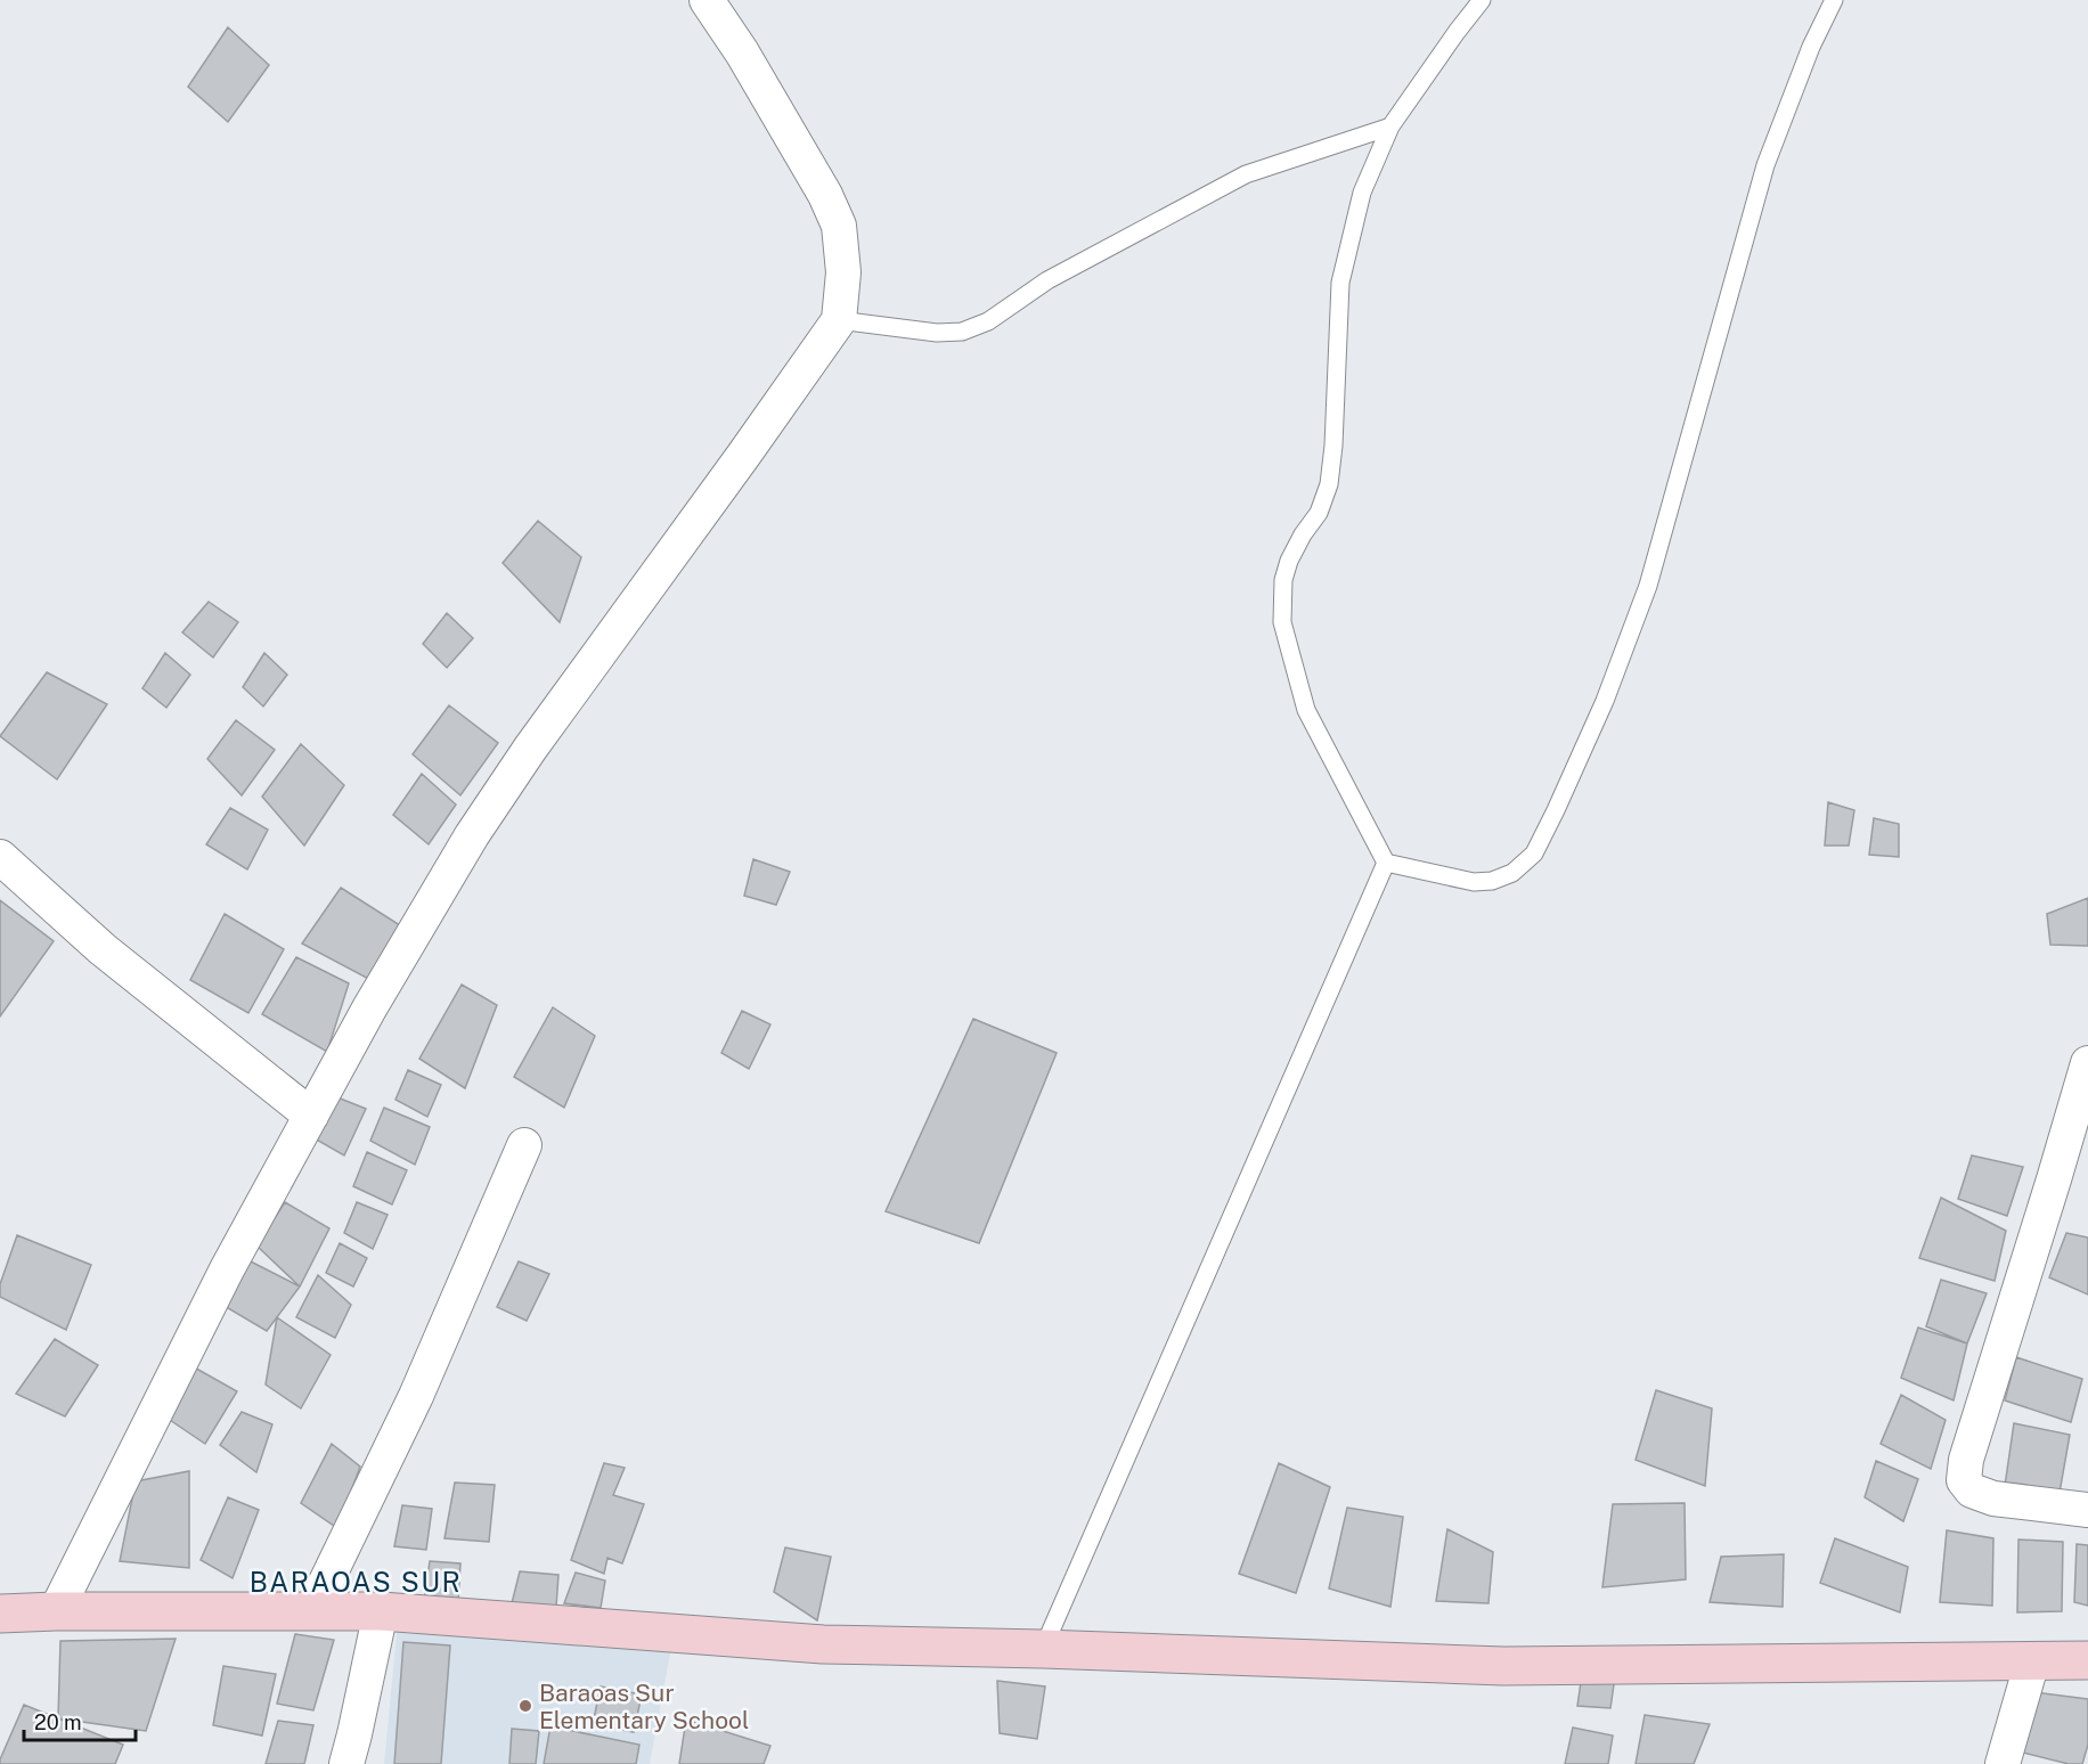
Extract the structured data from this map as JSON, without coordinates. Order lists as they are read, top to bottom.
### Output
{
  "districts": ["BARAOAS SUR"],
  "places": ["Baraoas Sur Elementary School"],
  "scale_bar": "20 m"
}
